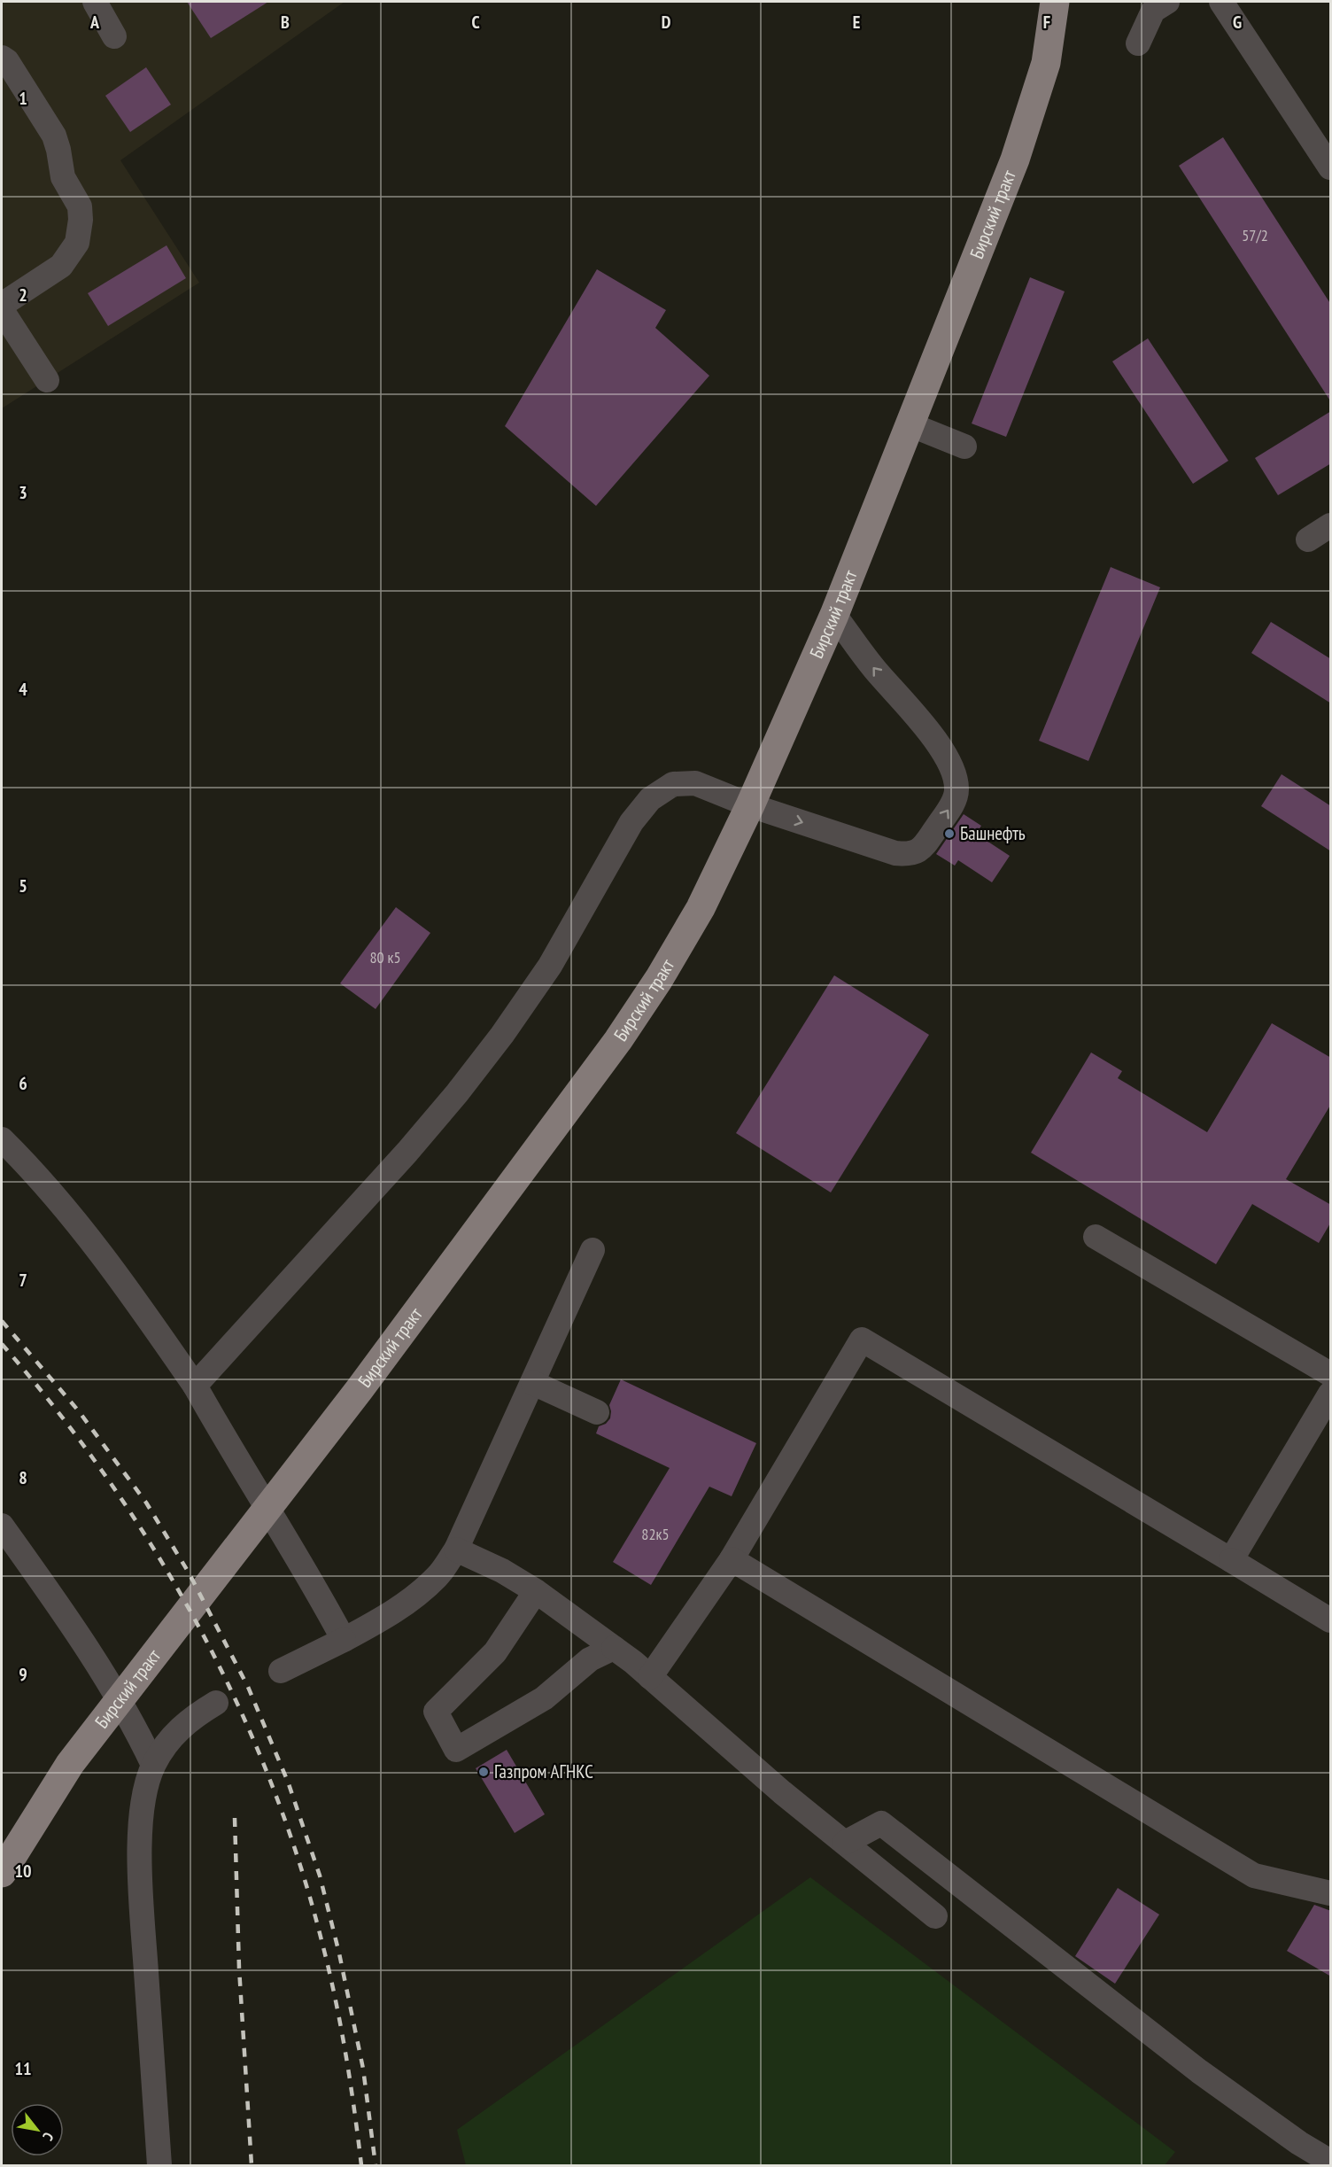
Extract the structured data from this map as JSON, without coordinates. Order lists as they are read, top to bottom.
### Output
{
  "streets": {
    "main road": ["Бирский тракт"]
  },
  "places": ["Башнефть", "Газпром АГНКС"],
  "house_numbers": ["57/2", "80 к5", "82к5"],
  "north": "bottom right",
  "grid": {
    "columns": [
      "A",
      "B",
      "C",
      "D",
      "E",
      "F",
      "G"
    ],
    "rows": [
      "1",
      "2",
      "3",
      "4",
      "5",
      "6",
      "7",
      "8",
      "9",
      "10",
      "11"
    ]
  }
}
